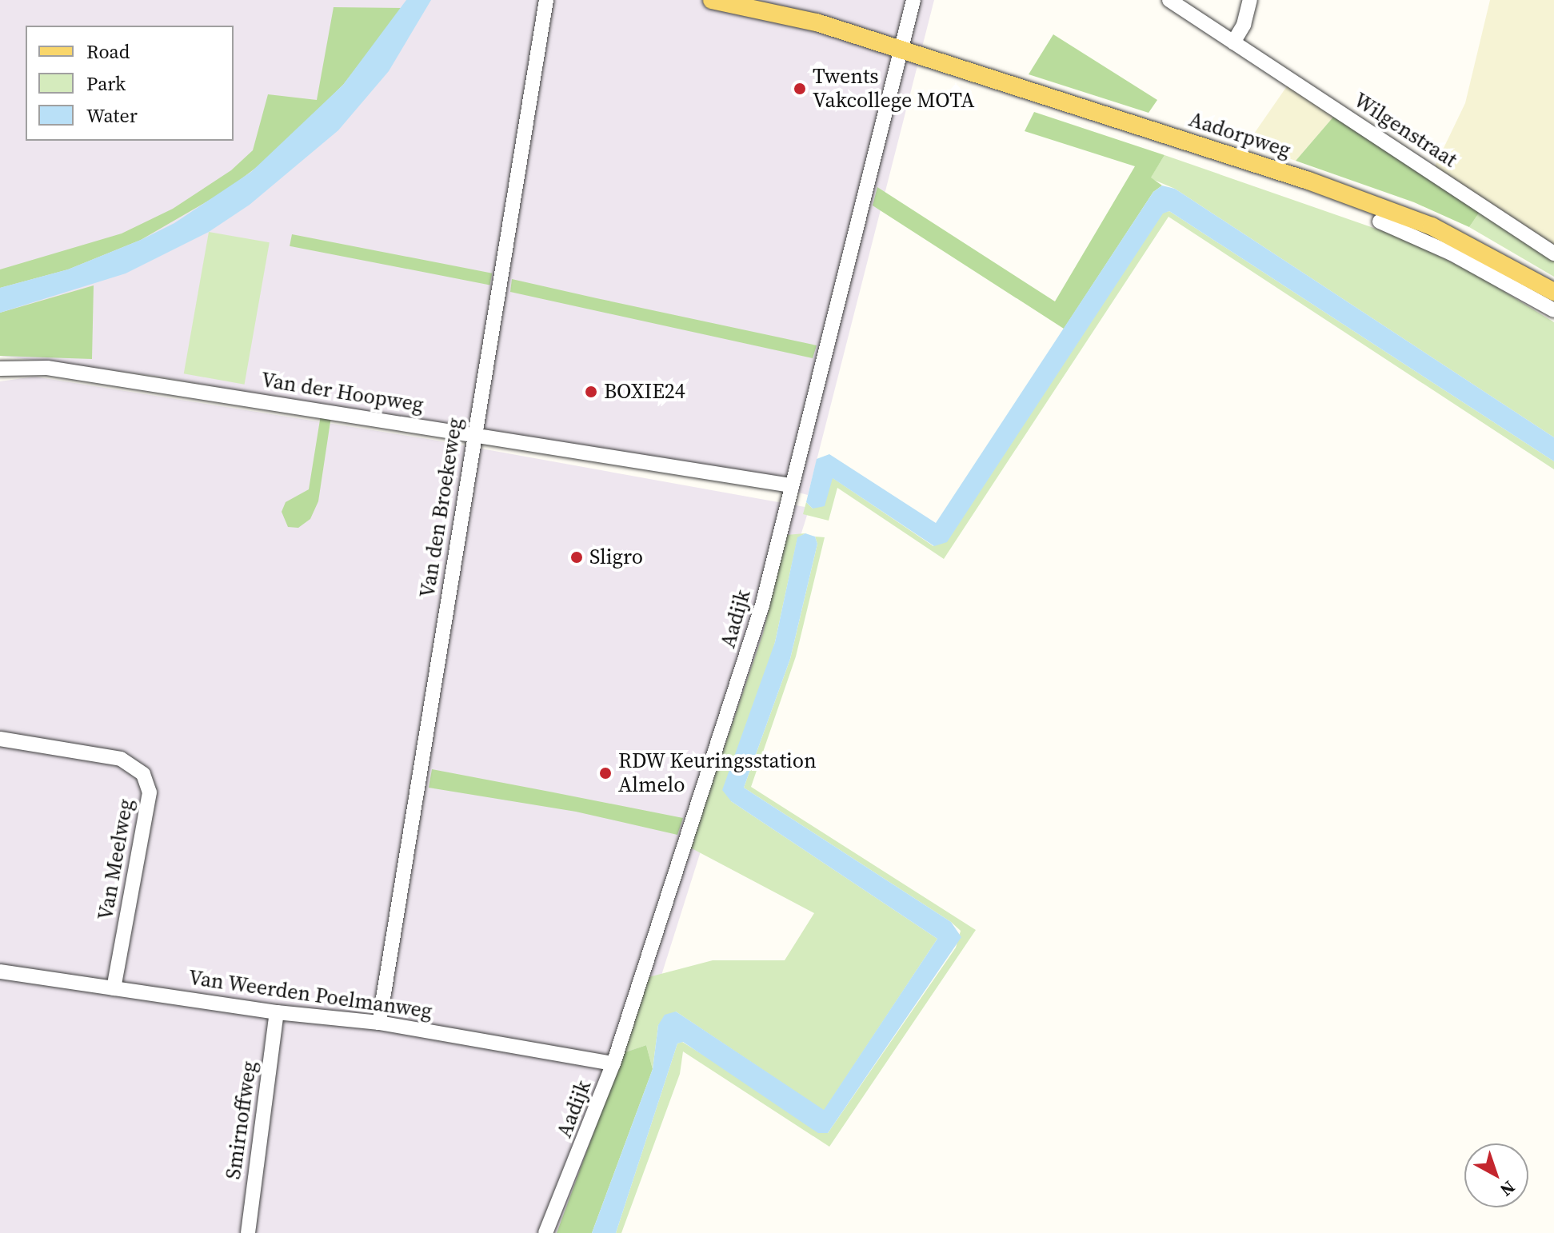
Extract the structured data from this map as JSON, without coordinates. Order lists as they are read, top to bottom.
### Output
{
  "streets": {
    "main road": ["Aadorpweg"],
    "street": [
      "Wilgenstraat",
      "Van der Hoopweg",
      "Van den Broekeweg",
      "Aadijk",
      "Van Meelweg",
      "Van Weerden Poelmanweg",
      "Smirnoffweg"
    ]
  },
  "crossings": [
    ["Aadorpweg", "Aadijk"],
    ["Van der Hoopweg", "Van den Broekeweg"],
    ["Van der Hoopweg", "Aadijk"],
    ["Van den Broekeweg", "Van Weerden Poelmanweg"],
    ["Aadijk", "Van Weerden Poelmanweg"],
    ["Van Meelweg", "Van Weerden Poelmanweg"],
    ["Van Weerden Poelmanweg", "Smirnoffweg"]
  ],
  "places": [
    "Twents Vakcollege MOTA",
    "BOXIE24",
    "Sligro",
    "RDW Keuringsstation Almelo"
  ],
  "legend": ["Road", "Park", "Water"],
  "north": "bottom right"
}
